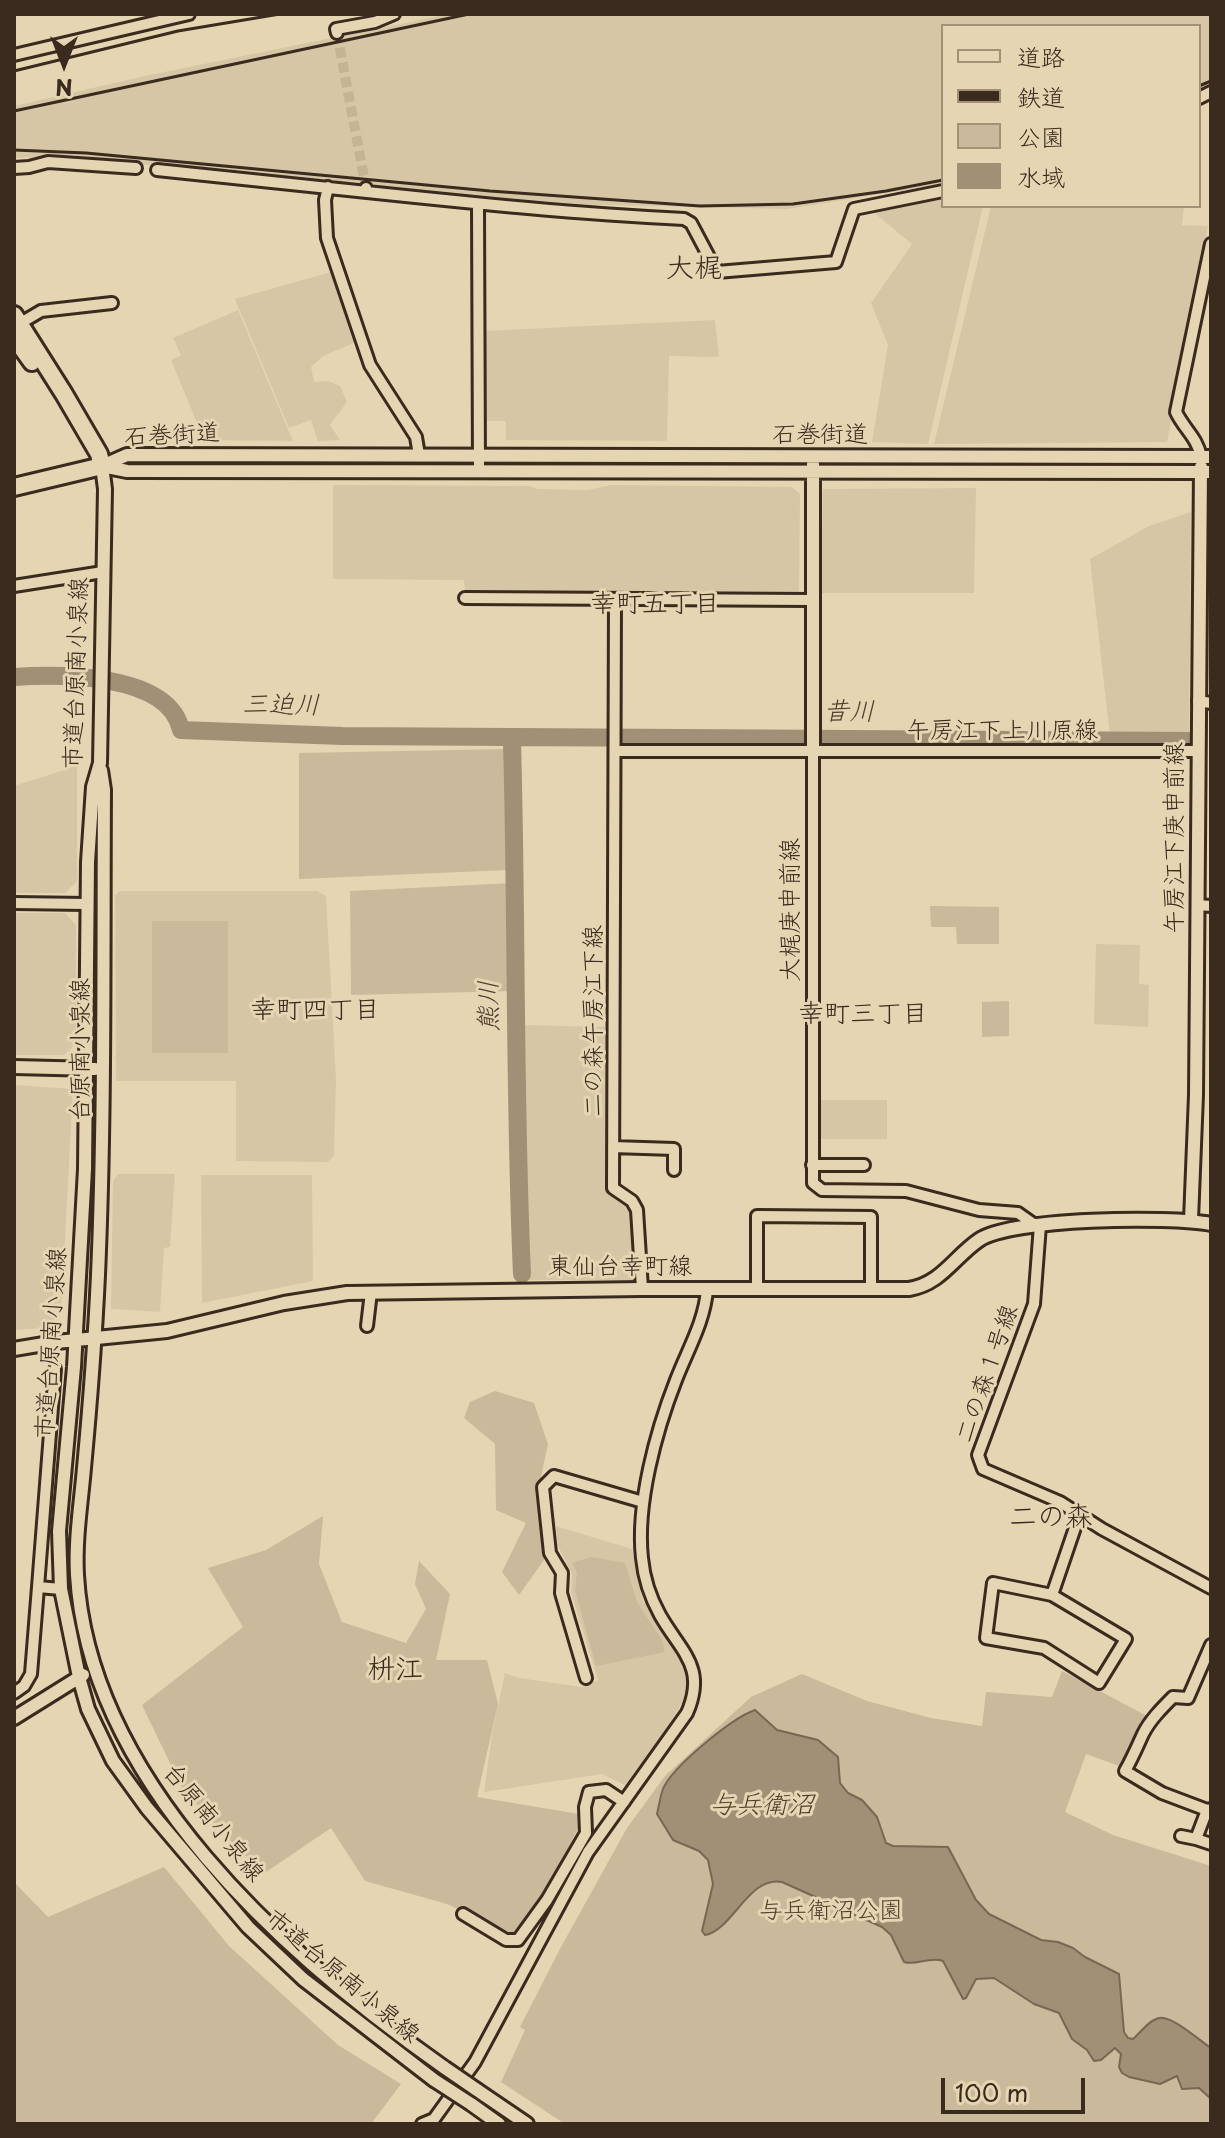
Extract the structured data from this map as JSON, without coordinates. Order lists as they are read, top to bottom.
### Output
{
  "streets": {
    "street": [
      "石巻街道",
      "市道台原南小泉線",
      "午房江下上川原線",
      "午房江下庚申前線",
      "大梶庚申前線",
      "二の森午房江下線",
      "台原南小泉線",
      "東仙台幸町線",
      "二の森１号線"
    ]
  },
  "crossings": [
    ["石巻街道", "市道台原南小泉線"],
    ["石巻街道", "午房江下庚申前線"],
    ["石巻街道", "大梶庚申前線"],
    ["市道台原南小泉線", "台原南小泉線"],
    ["市道台原南小泉線", "東仙台幸町線"],
    ["午房江下上川原線", "午房江下庚申前線"],
    ["午房江下上川原線", "大梶庚申前線"],
    ["午房江下上川原線", "二の森午房江下線"],
    ["午房江下庚申前線", "東仙台幸町線"],
    ["二の森午房江下線", "東仙台幸町線"],
    ["台原南小泉線", "東仙台幸町線"],
    ["東仙台幸町線", "二の森１号線"]
  ],
  "districts": [
    "大梶",
    "幸町五丁目",
    "幸町四丁目",
    "幸町三丁目",
    "二の森",
    "枡江"
  ],
  "water": [
    "三迫川",
    "昔川",
    "熊川",
    "与兵衛沼"
  ],
  "parks": ["与兵衛沼公園"],
  "legend": [
    "道路",
    "鉄道",
    "公園",
    "水域"
  ],
  "scale_bar": "100 m",
  "north": "bottom"
}
